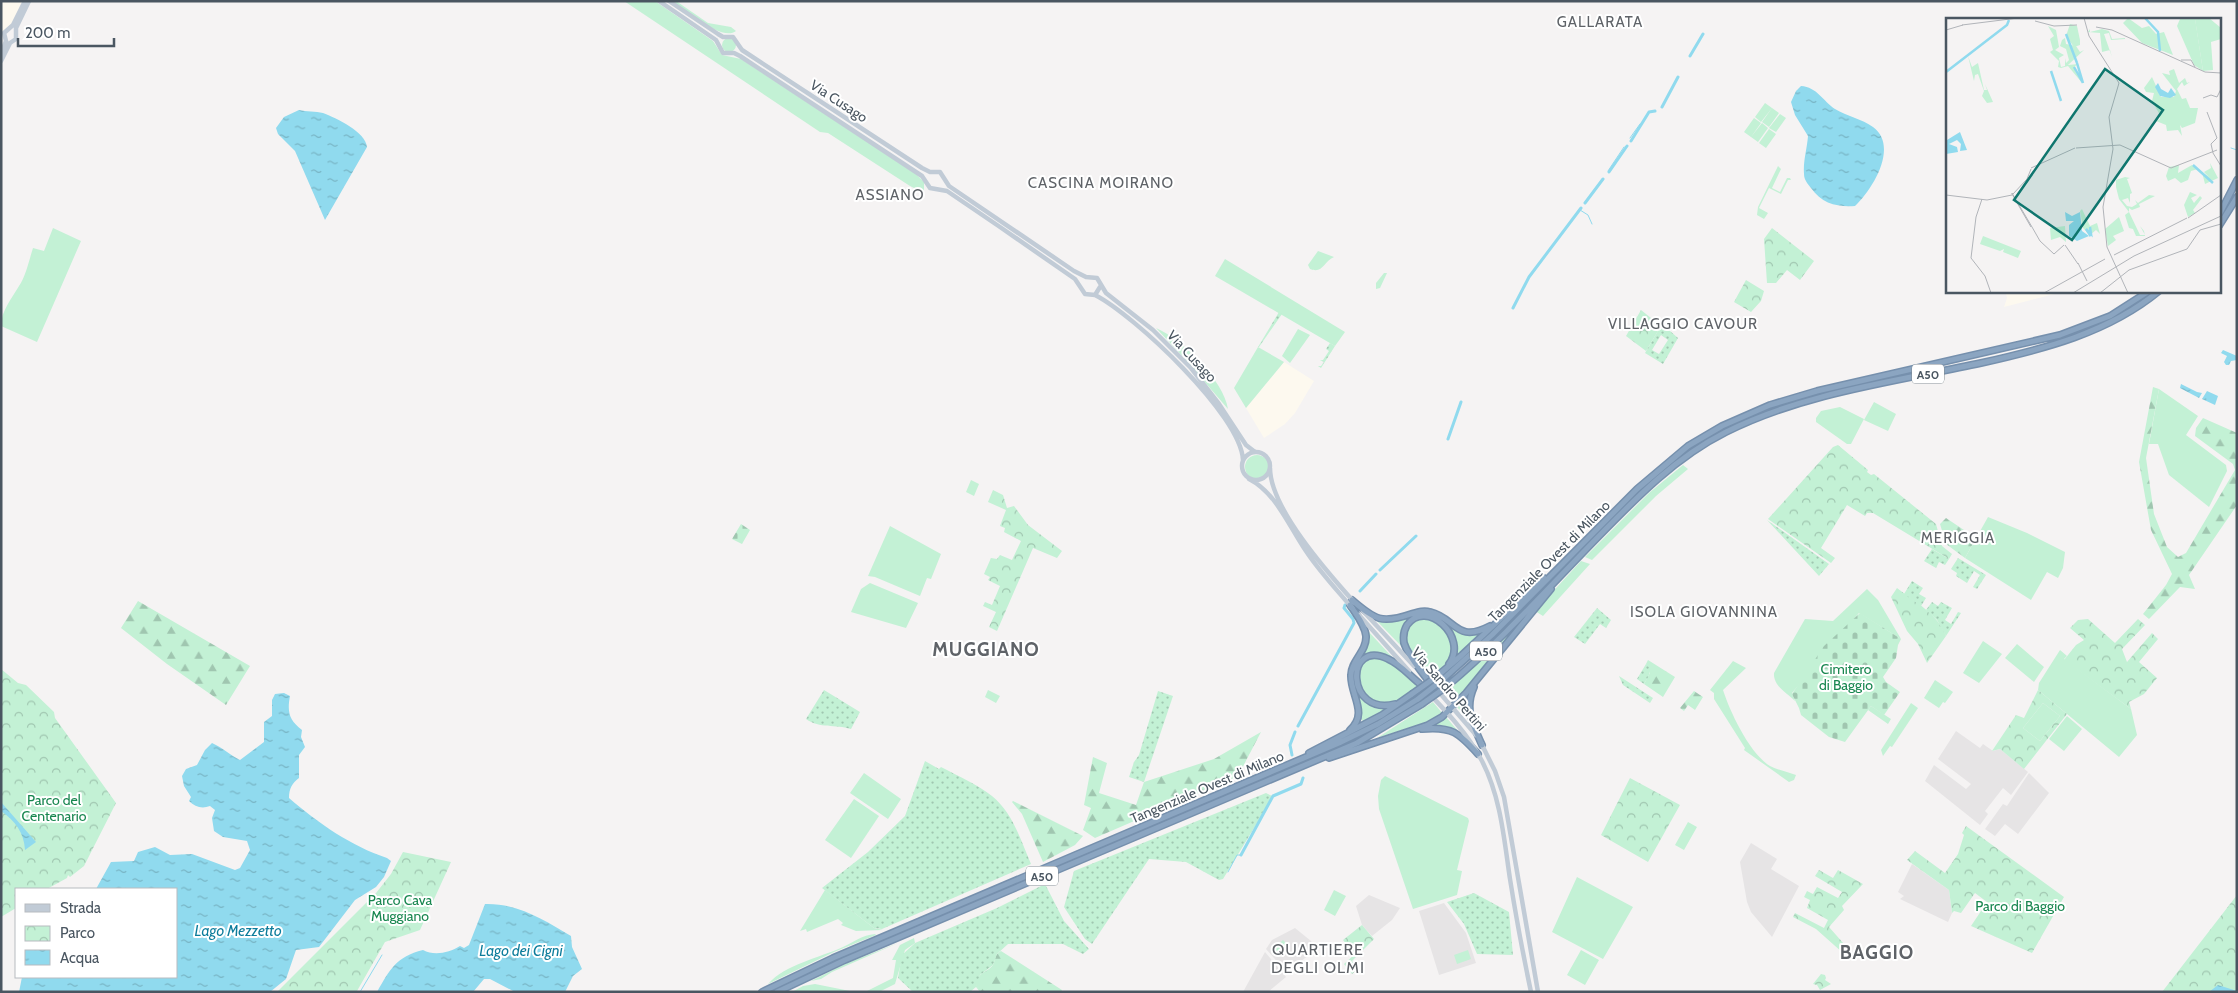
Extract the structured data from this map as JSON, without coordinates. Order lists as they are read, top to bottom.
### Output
{
  "streets": {
    "highway": ["A50", "Tangenziale Ovest di Milano"],
    "main road": ["Via Cusago", "Via Sandro Pertini"]
  },
  "crossings": [
    ["Via Cusago", "Via Sandro Pertini"]
  ],
  "districts": [
    "GALLARATA",
    "CASCINA MOIRANO",
    "ASSIANO",
    "VILLAGGIO CAVOUR",
    "MERIGGIA",
    "ISOLA GIOVANNINA",
    "MUGGIANO",
    "QUARTIERE DEGLI OLMI",
    "BAGGIO"
  ],
  "water": ["Lago Mezzetto", "Lago dei Cigni"],
  "parks": [
    "Cimitero di Baggio",
    "Parco del Centenario",
    "Parco Cava Muggiano",
    "Parco di Baggio"
  ],
  "legend": ["Strada", "Parco", "Acqua"],
  "scale_bar": "200 m"
}
